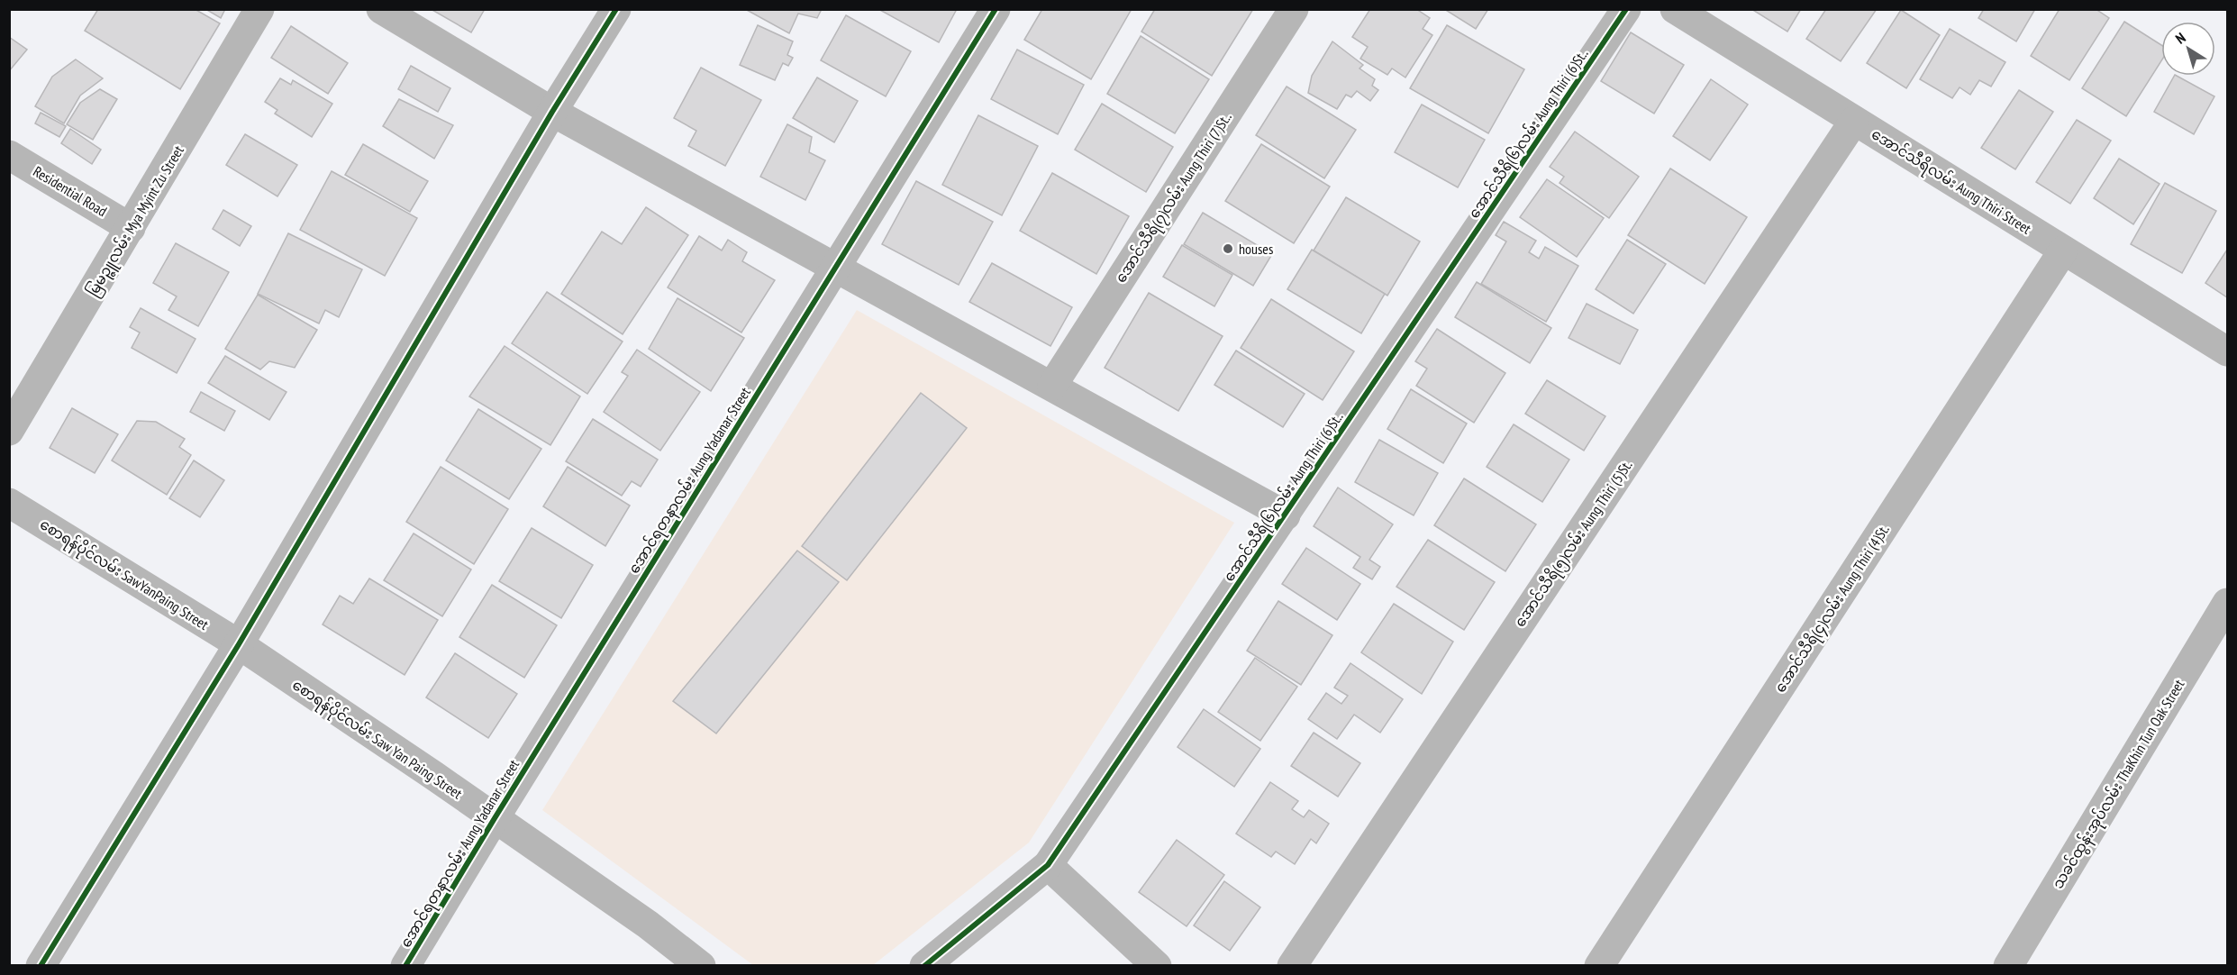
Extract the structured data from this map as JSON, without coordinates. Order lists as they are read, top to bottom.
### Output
{
  "streets": {
    "street": [
      "အောင်သီရိ(၆)လမ်း Aung Thiri (6)St..",
      "အောင်သီရိလမ်း Aung Thiri Street",
      "Residential Road",
      "အောင်သီရိ(၇)လမ်း Aung Thiri (7)St..",
      "မြမဉ္ဇူလမ်း Mya Myint Zu Street",
      "အောင်ရတနာလမ်း Aung Yadanar Street",
      "အောင်သီရိ(၅)လမ်း Aung Thiri (5)St.",
      "စောရန်ပိုင်လမ်း SawYanPaing Street",
      "အောင်သီရိ(၄)လမ်း Aung Thiri (4)St.",
      "စောရန်ပိုင်လမ်း Saw Yan Paing Street",
      "သခင်ထွန်းအုပ်လမ်း ThaKhin Tun Oak Street"
    ]
  },
  "crossings": [
    ["အောင်သီရိလမ်း Aung Thiri Street", "အောင်သီရိ(၅)လမ်း Aung Thiri (5)St."],
    ["အောင်သီရိလမ်း Aung Thiri Street", "အောင်သီရိ(၄)လမ်း Aung Thiri (4)St."],
    ["Residential Road", "မြမဉ္ဇူလမ်း Mya Myint Zu Street"],
    ["အောင်ရတနာလမ်း Aung Yadanar Street", "စောရန်ပိုင်လမ်း Saw Yan Paing Street"],
    ["စောရန်ပိုင်လမ်း SawYanPaing Street", "စောရန်ပိုင်လမ်း Saw Yan Paing Street"]
  ],
  "places": ["houses"],
  "north": "top left"
}
